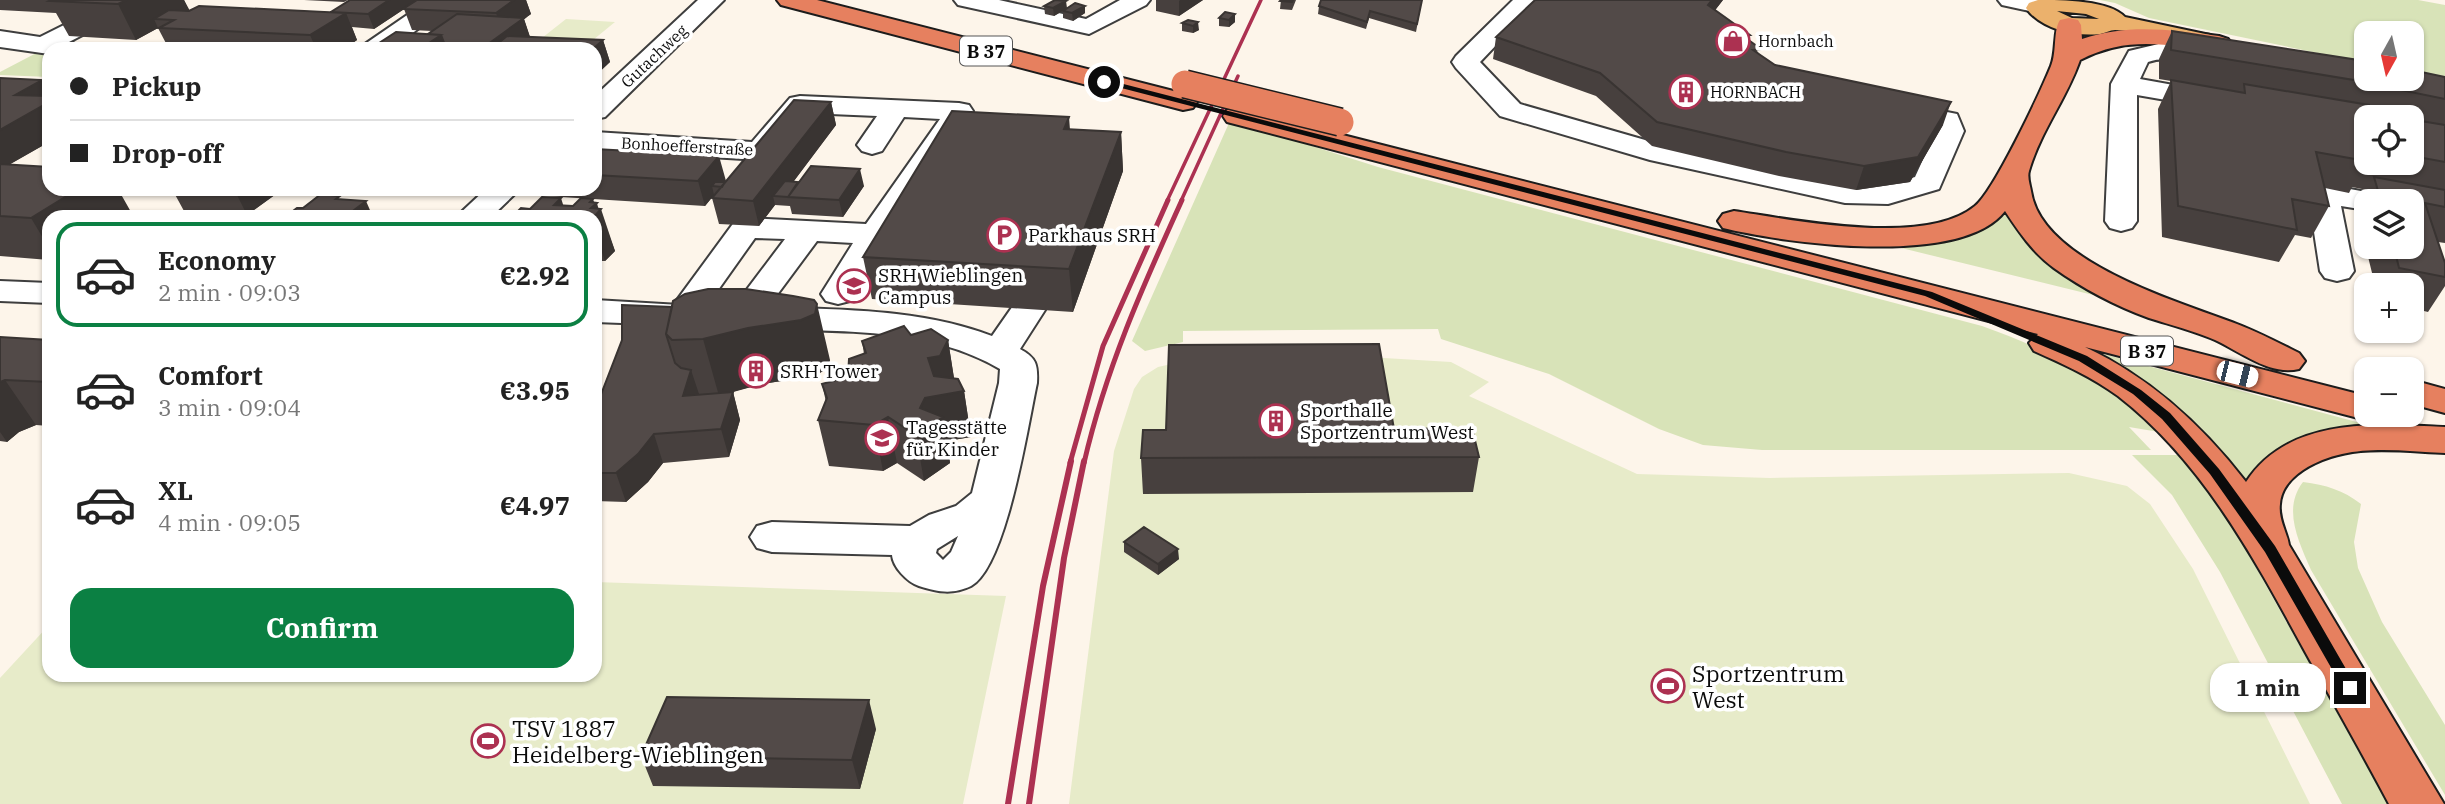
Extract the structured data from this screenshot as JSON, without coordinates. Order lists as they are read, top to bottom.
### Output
{
  "streets": {
    "highway": ["B 37"],
    "street": ["Gutachweg", "Bonhoefferstraße"]
  },
  "places": {
    "shop": ["Hornbach"],
    "building": ["HORNBACH", "SRH Tower", "Sporthalle Sportzentrum West"],
    "parking": ["Parkhaus SRH"],
    "school or university": ["SRH Wieblingen Campus", "Tagesstätte für Kinder"],
    "sports": ["Sportzentrum West", "TSV 1887 Heidelberg-Wieblingen"]
  },
  "north": "bottom",
  "page": {
    "map_buttons": ["+", "−"],
    "banner": ["Pickup", "Drop-off"],
    "list": [
      {
        "name": "Economy",
        "note": "2 min · 09:03",
        "value": "€2.92"
      },
      {
        "name": "Comfort",
        "note": "3 min · 09:04",
        "value": "€3.95"
      },
      {
        "name": "XL",
        "note": "4 min · 09:05",
        "value": "€4.97"
      }
    ],
    "buttons": "Confirm",
    "bubble": "1 min"
  }
}
